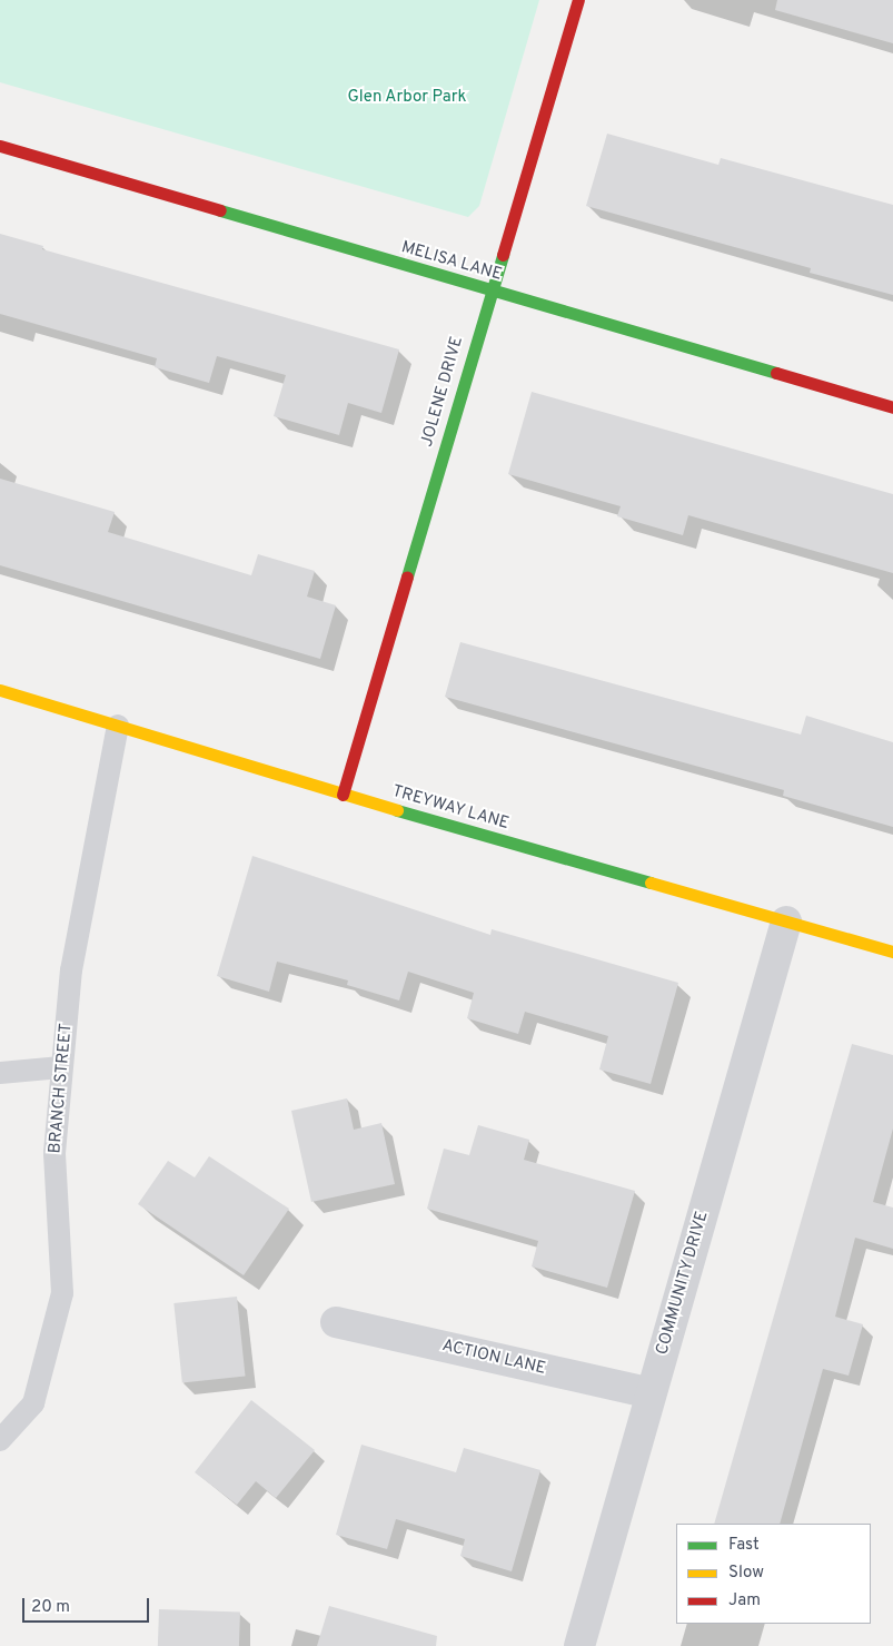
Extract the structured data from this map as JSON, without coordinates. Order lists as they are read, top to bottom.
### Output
{
  "streets": {
    "street": [
      "MELISA LANE",
      "JOLENE DRIVE",
      "TREYWAY LANE",
      "COMMUNITY DRIVE",
      "ACTION LANE"
    ],
    "lane": ["BRANCH STREET"]
  },
  "crossings": [
    ["MELISA LANE", "JOLENE DRIVE"],
    ["JOLENE DRIVE", "TREYWAY LANE"],
    ["TREYWAY LANE", "BRANCH STREET"],
    ["TREYWAY LANE", "COMMUNITY DRIVE"],
    ["COMMUNITY DRIVE", "ACTION LANE"]
  ],
  "parks": ["Glen Arbor Park"],
  "legend": ["Fast", "Slow", "Jam"],
  "scale_bar": "20 m"
}
